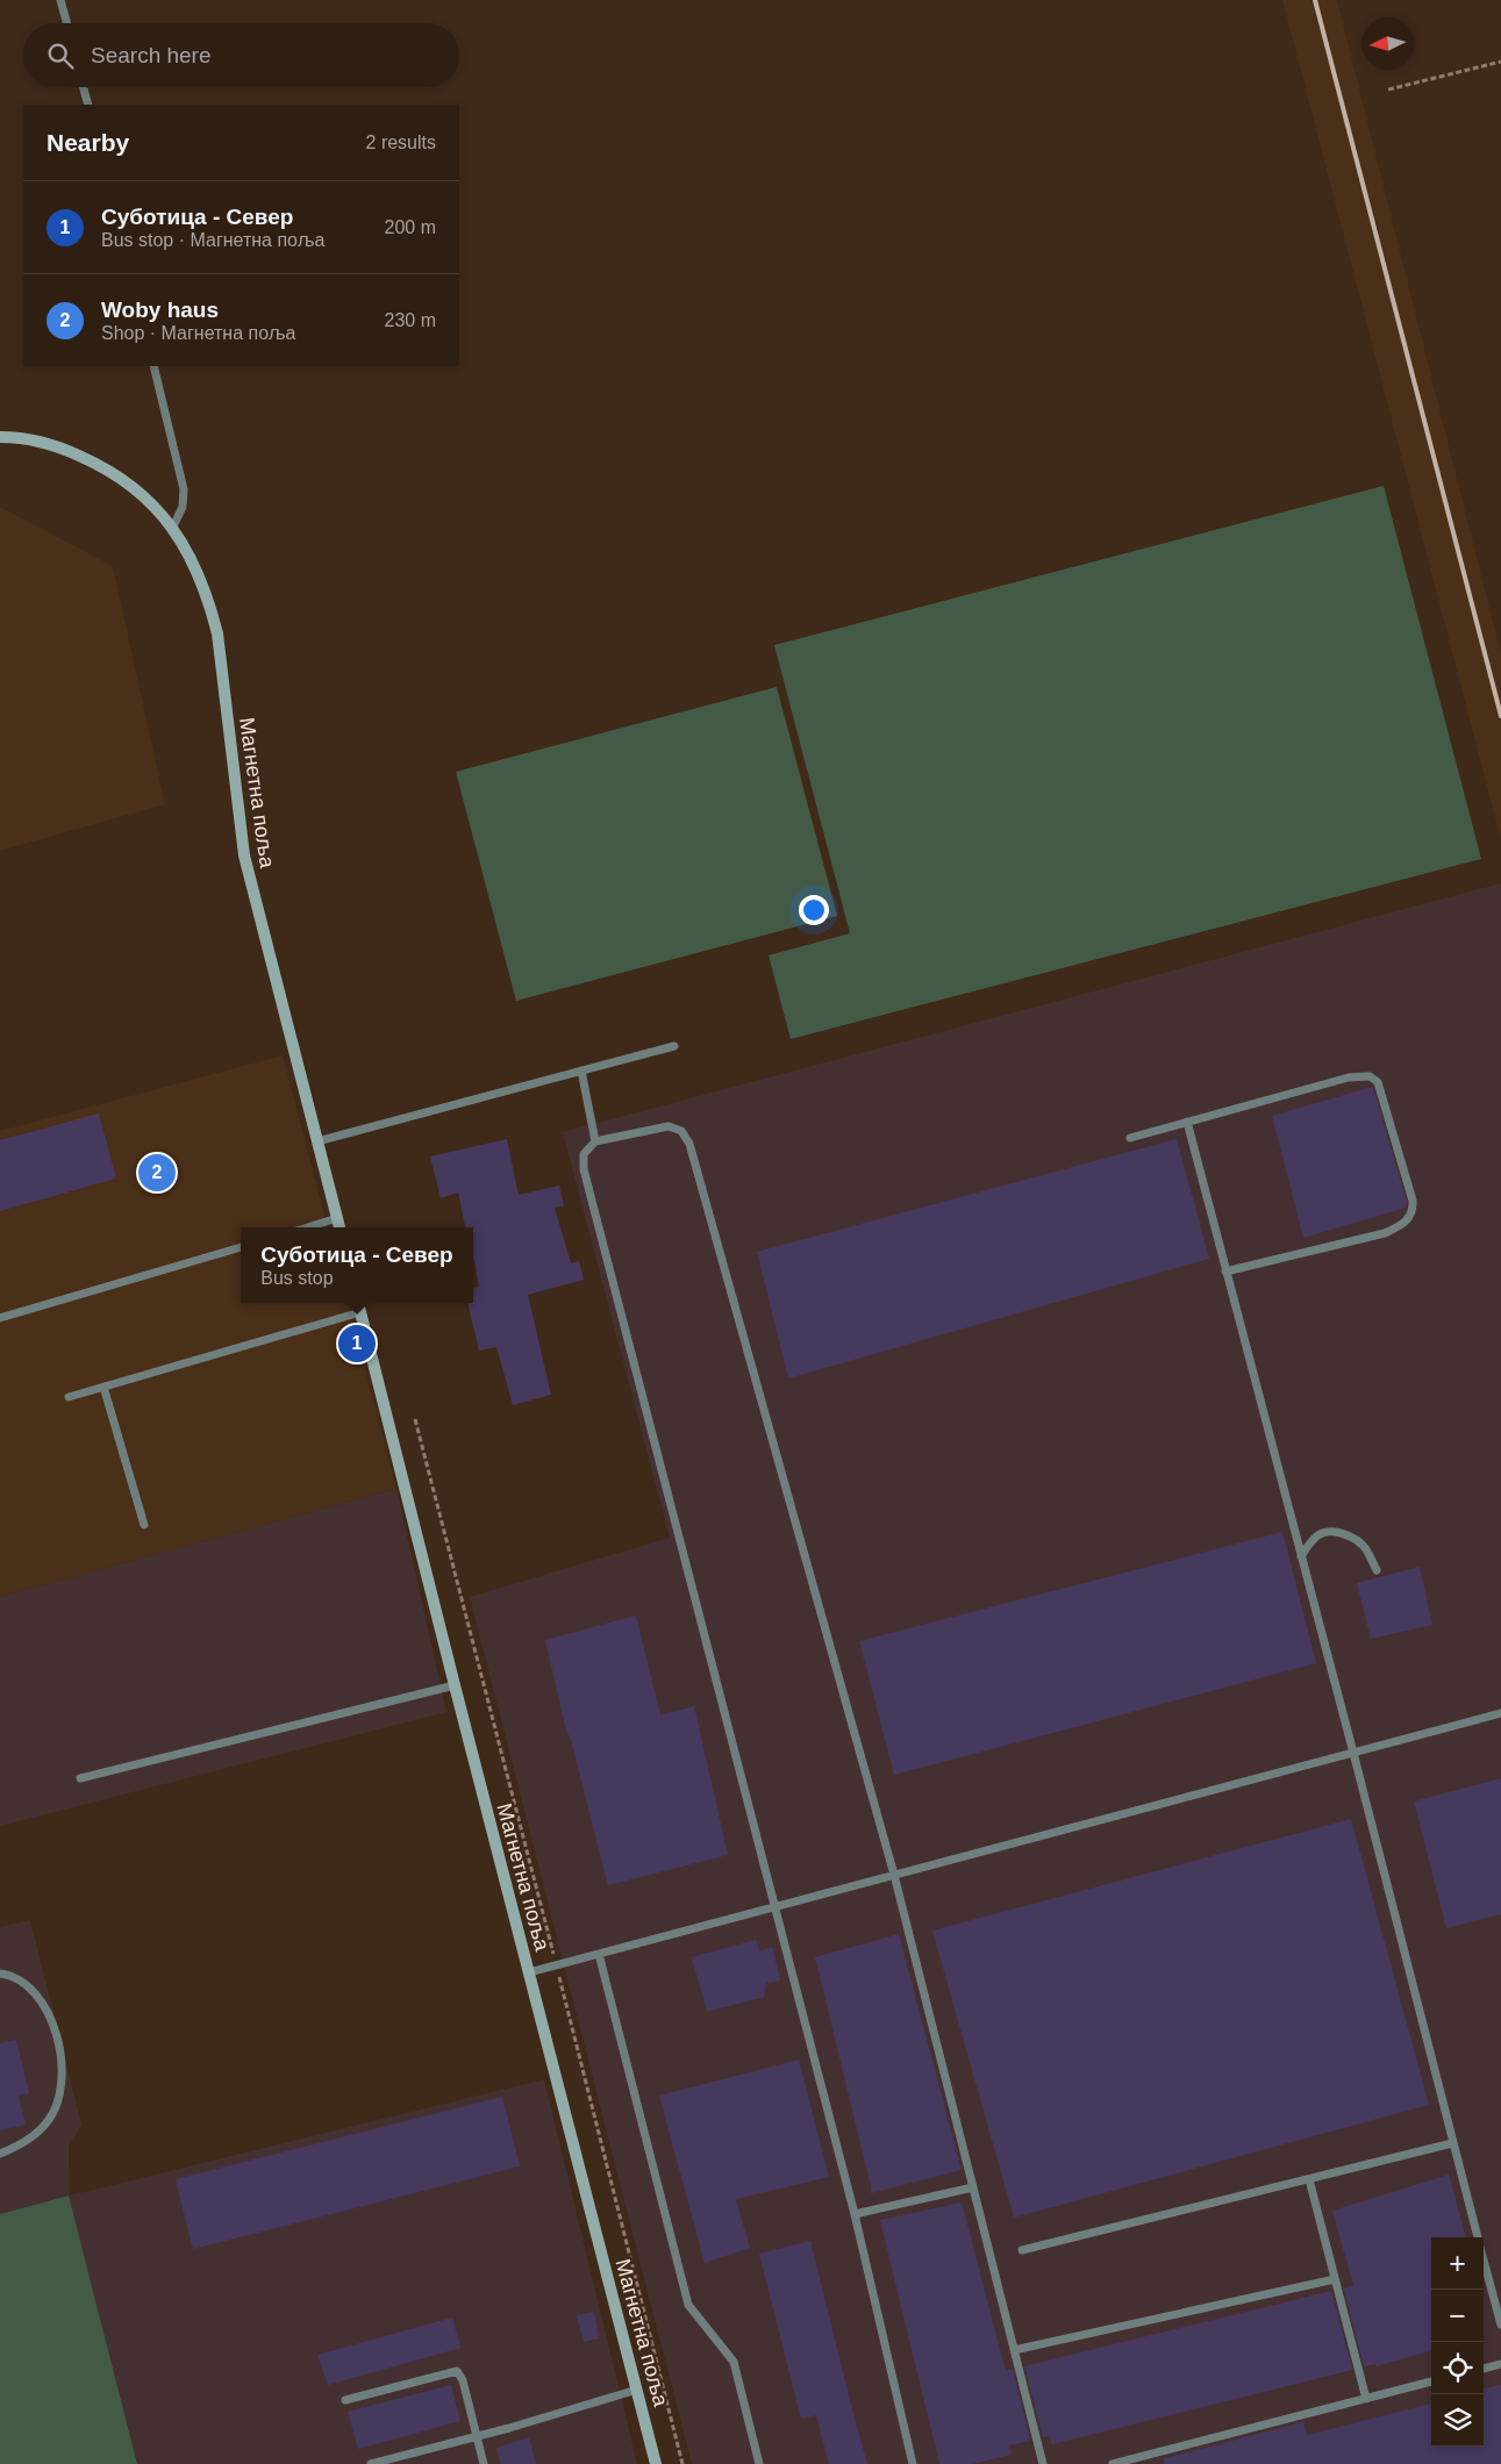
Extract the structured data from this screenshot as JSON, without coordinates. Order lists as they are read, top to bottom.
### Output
{
  "streets": {
    "street": ["Магнетна поља"]
  },
  "north": "left",
  "page": {
    "search": "Search here",
    "heading": ["Nearby", "2 results"],
    "list": [
      {
        "mark": "1",
        "name": "Суботица - Север",
        "note": "Bus stop · Магнетна поља",
        "value": "200 m"
      },
      {
        "mark": "2",
        "name": "Woby haus",
        "note": "Shop · Магнетна поља",
        "value": "230 m"
      }
    ],
    "pins": ["2", "1"],
    "popup": ["Суботица - Север", "Bus stop"],
    "map_buttons": ["+", "−"]
  }
}
